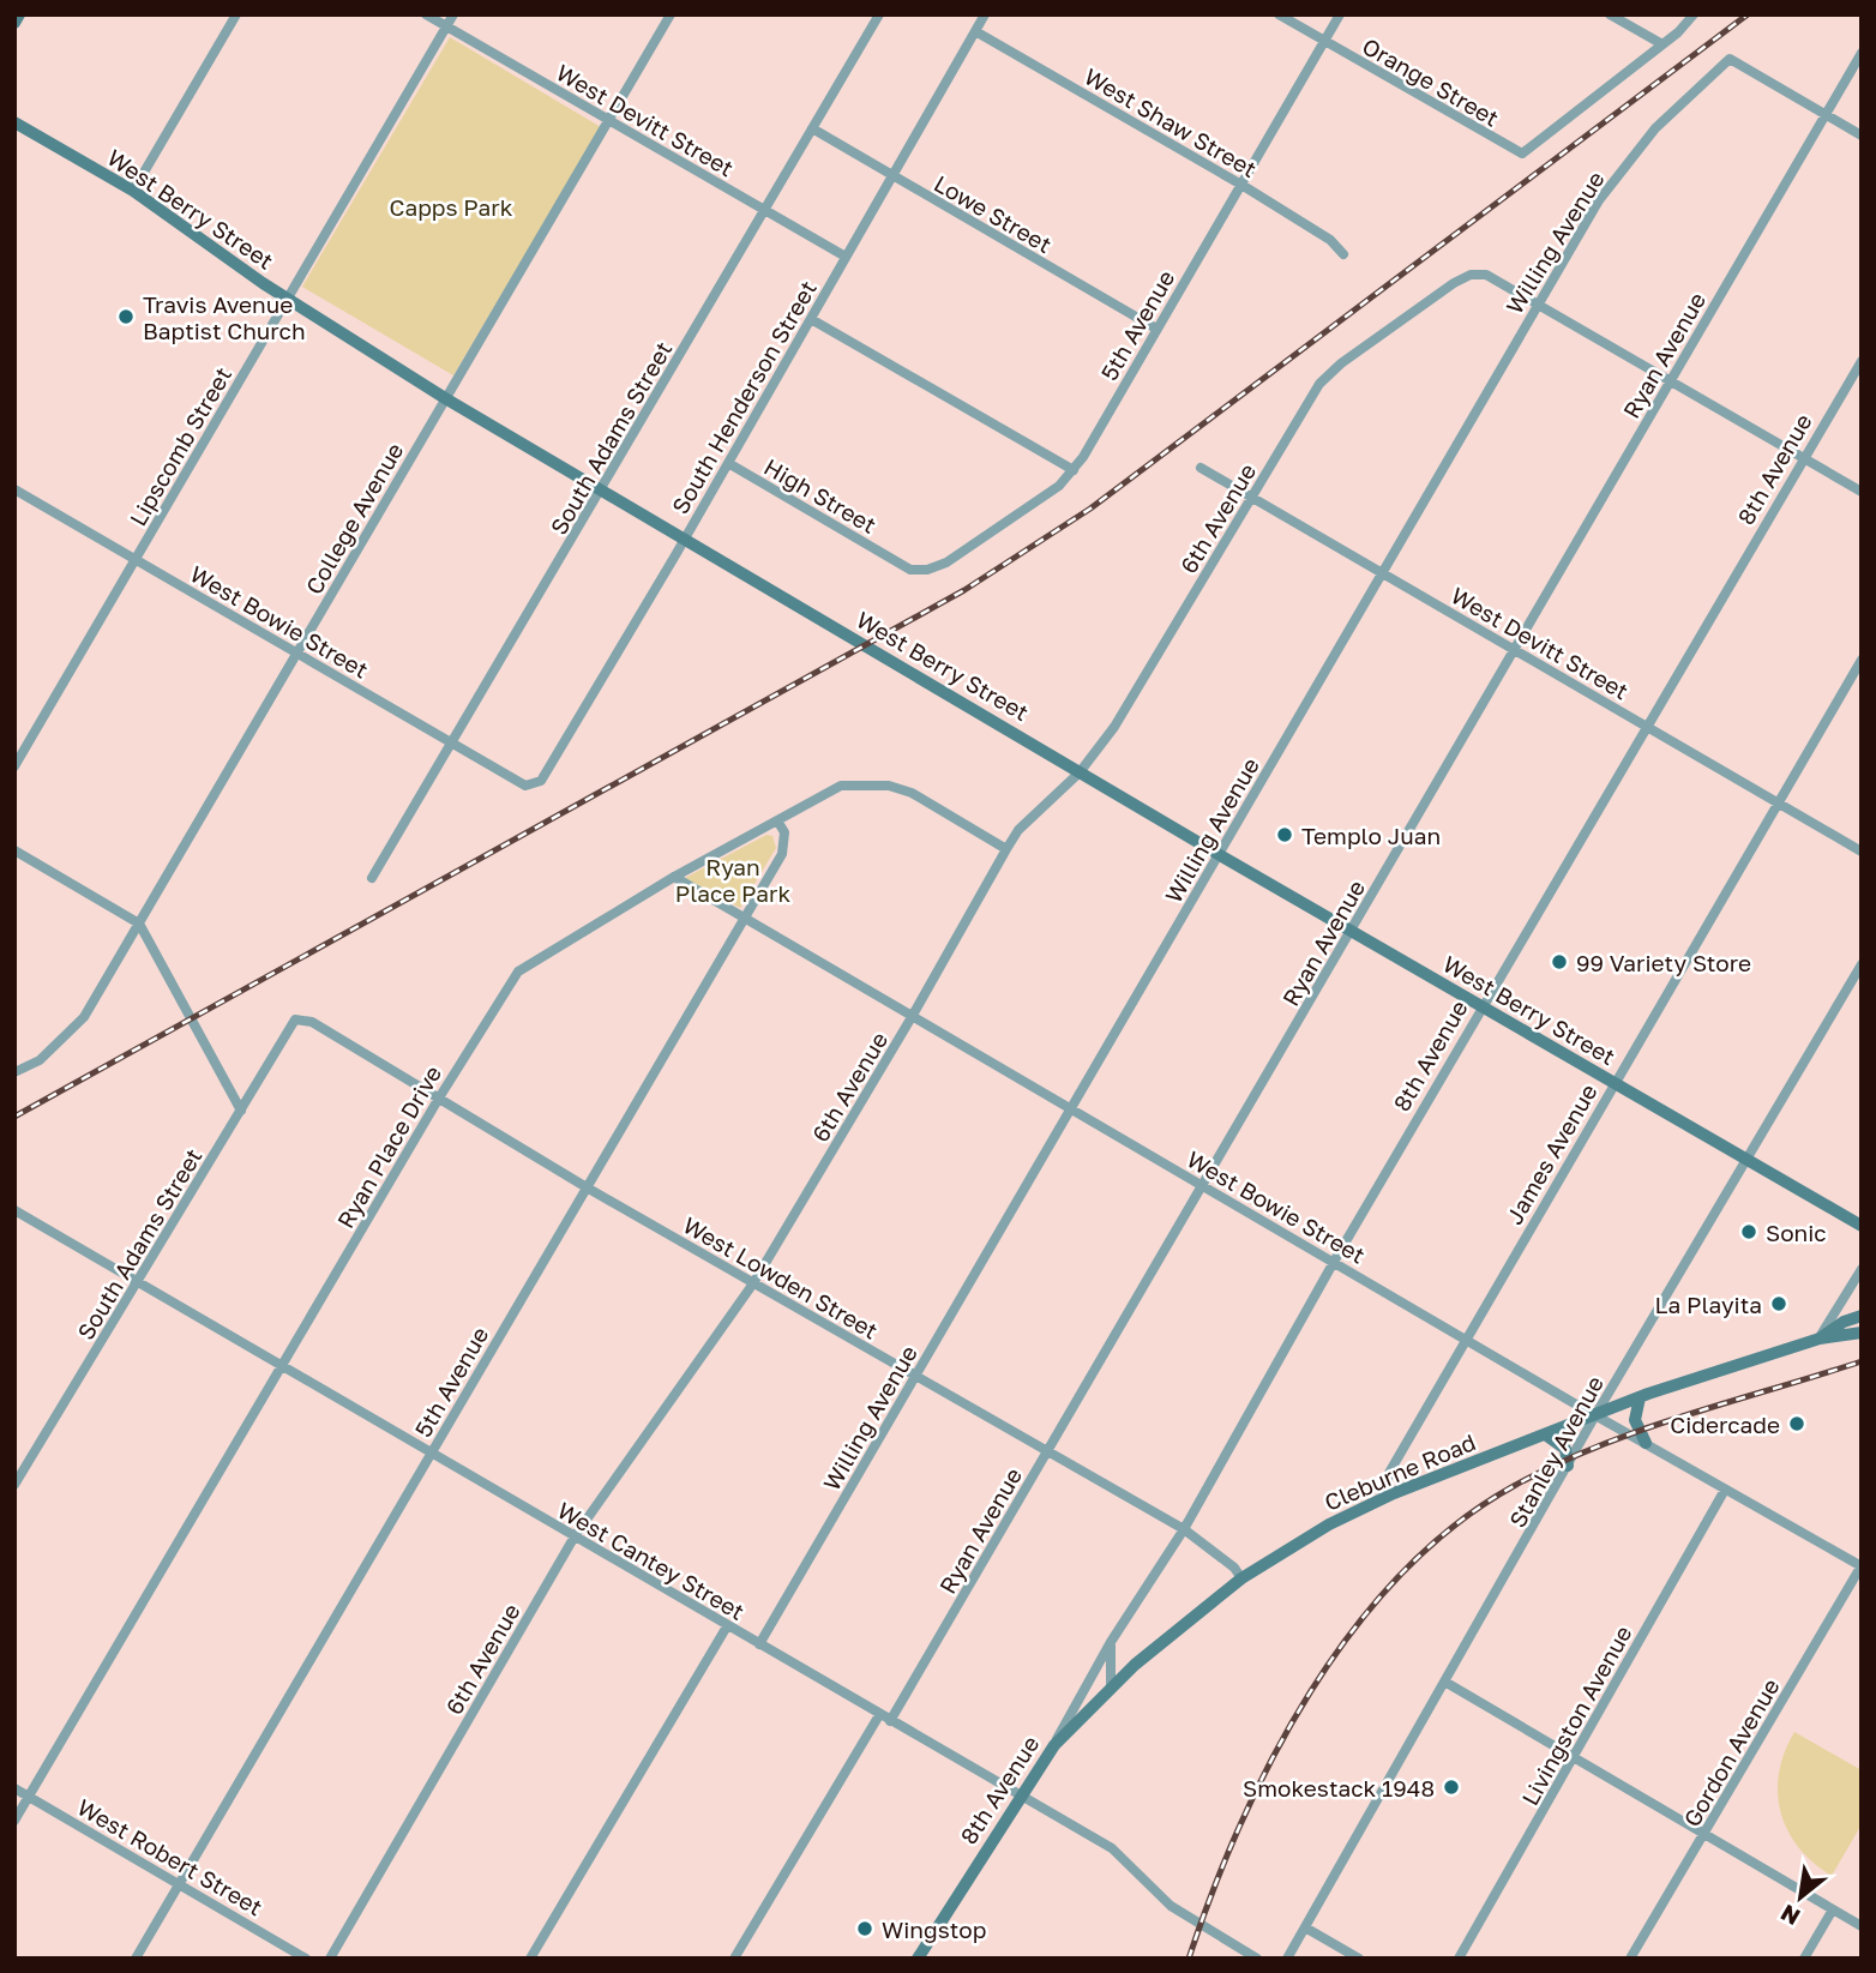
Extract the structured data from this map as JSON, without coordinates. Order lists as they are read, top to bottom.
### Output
{
  "streets": {
    "main road": ["West Berry Street", "8th Avenue", "Cleburne Road"],
    "street": [
      "Orange Street",
      "West Devitt Street",
      "West Shaw Street",
      "Lowe Street",
      "Willing Avenue",
      "5th Avenue",
      "Ryan Avenue",
      "South Henderson Street",
      "South Adams Street",
      "Lipscomb Street",
      "High Street",
      "College Avenue",
      "6th Avenue",
      "West Bowie Street",
      "Ryan Place Drive",
      "James Avenue",
      "West Lowden Street",
      "Stanley Avenue",
      "West Cantey Street",
      "Livingston Avenue",
      "Gordon Avenue",
      "West Robert Street"
    ]
  },
  "crossings": [
    ["Orange Street", "5th Avenue"],
    ["West Devitt Street", "Willing Avenue"],
    ["West Devitt Street", "Ryan Avenue"],
    ["West Devitt Street", "South Henderson Street"],
    ["West Devitt Street", "South Adams Street"],
    ["West Devitt Street", "Lipscomb Street"],
    ["West Devitt Street", "8th Avenue"],
    ["West Devitt Street", "College Avenue"],
    ["West Devitt Street", "6th Avenue"],
    ["West Devitt Street", "James Avenue"],
    ["West Shaw Street", "5th Avenue"],
    ["West Shaw Street", "South Henderson Street"],
    ["West Berry Street", "Willing Avenue"],
    ["West Berry Street", "Ryan Avenue"],
    ["West Berry Street", "South Henderson Street"],
    ["West Berry Street", "South Adams Street"],
    ["West Berry Street", "Lipscomb Street"],
    ["West Berry Street", "8th Avenue"],
    ["West Berry Street", "College Avenue"],
    ["West Berry Street", "6th Avenue"],
    ["West Berry Street", "James Avenue"],
    ["West Berry Street", "Stanley Avenue"],
    ["Lowe Street", "5th Avenue"],
    ["Lowe Street", "South Henderson Street"],
    ["Lowe Street", "South Adams Street"],
    ["Willing Avenue", "Ryan Avenue"],
    ["Willing Avenue", "6th Avenue"],
    ["Willing Avenue", "West Bowie Street"],
    ["Willing Avenue", "West Lowden Street"],
    ["Willing Avenue", "West Cantey Street"],
    ["5th Avenue", "High Street"],
    ["5th Avenue", "West Bowie Street"],
    ["5th Avenue", "Ryan Place Drive"],
    ["5th Avenue", "West Lowden Street"],
    ["5th Avenue", "West Cantey Street"],
    ["5th Avenue", "West Robert Street"],
    ["Ryan Avenue", "West Bowie Street"],
    ["Ryan Avenue", "West Lowden Street"],
    ["Ryan Avenue", "West Cantey Street"],
    ["South Henderson Street", "High Street"],
    ["South Henderson Street", "West Bowie Street"],
    ["South Adams Street", "West Bowie Street"],
    ["South Adams Street", "West Lowden Street"],
    ["South Adams Street", "West Cantey Street"],
    ["Lipscomb Street", "West Bowie Street"],
    ["8th Avenue", "West Bowie Street"],
    ["8th Avenue", "West Lowden Street"],
    ["8th Avenue", "Cleburne Road"],
    ["8th Avenue", "West Cantey Street"],
    ["College Avenue", "West Bowie Street"],
    ["6th Avenue", "West Bowie Street"],
    ["6th Avenue", "Ryan Place Drive"],
    ["6th Avenue", "West Lowden Street"],
    ["6th Avenue", "West Cantey Street"],
    ["West Bowie Street", "Ryan Place Drive"],
    ["West Bowie Street", "James Avenue"],
    ["West Bowie Street", "Stanley Avenue"],
    ["West Bowie Street", "Cleburne Road"],
    ["West Bowie Street", "Livingston Avenue"],
    ["West Bowie Street", "Gordon Avenue"],
    ["Ryan Place Drive", "West Lowden Street"],
    ["Ryan Place Drive", "West Cantey Street"],
    ["Ryan Place Drive", "West Robert Street"],
    ["James Avenue", "Cleburne Road"],
    ["West Lowden Street", "Cleburne Road"],
    ["Stanley Avenue", "Cleburne Road"]
  ],
  "parks": ["Capps Park", "Ryan Place Park"],
  "places": [
    "Travis Avenue Baptist Church",
    "Templo Juan",
    "99 Variety Store",
    "Sonic",
    "La Playita",
    "Cidercade",
    "Smokestack 1948",
    "Wingstop"
  ],
  "north": "bottom left"
}
